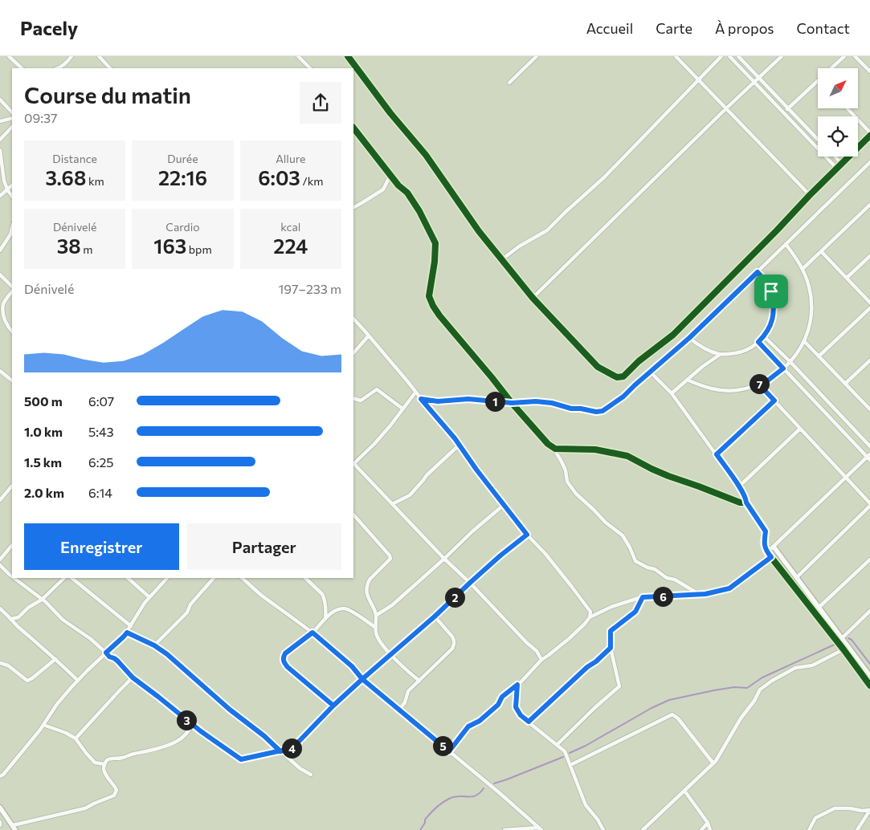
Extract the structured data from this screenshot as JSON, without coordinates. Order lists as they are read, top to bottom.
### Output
{
  "north": "top right",
  "page": {
    "header": "Pacely",
    "nav": [
      "Accueil",
      "Carte",
      "À propos",
      "Contact"
    ],
    "heading": ["Course du matin", "09:37"],
    "stats": [
      ["Distance", "3.68 km"],
      ["Durée", "22:16"],
      ["Allure", "6:03 /km"],
      ["Dénivelé", "38 m"],
      ["Cardio", "163 bpm"],
      ["kcal", "224"]
    ],
    "chart": ["Dénivelé", "197–233 m"],
    "pins": [
      "7",
      "1",
      "6",
      "2",
      "3",
      "5",
      "4"
    ],
    "list": [
      {
        "name": "500 m",
        "note": "6:07"
      },
      {
        "name": "1.0 km",
        "note": "5:43"
      },
      {
        "name": "1.5 km",
        "note": "6:25"
      },
      {
        "name": "2.0 km",
        "note": "6:14"
      }
    ],
    "buttons": ["Enregistrer", "Partager"]
  }
}
